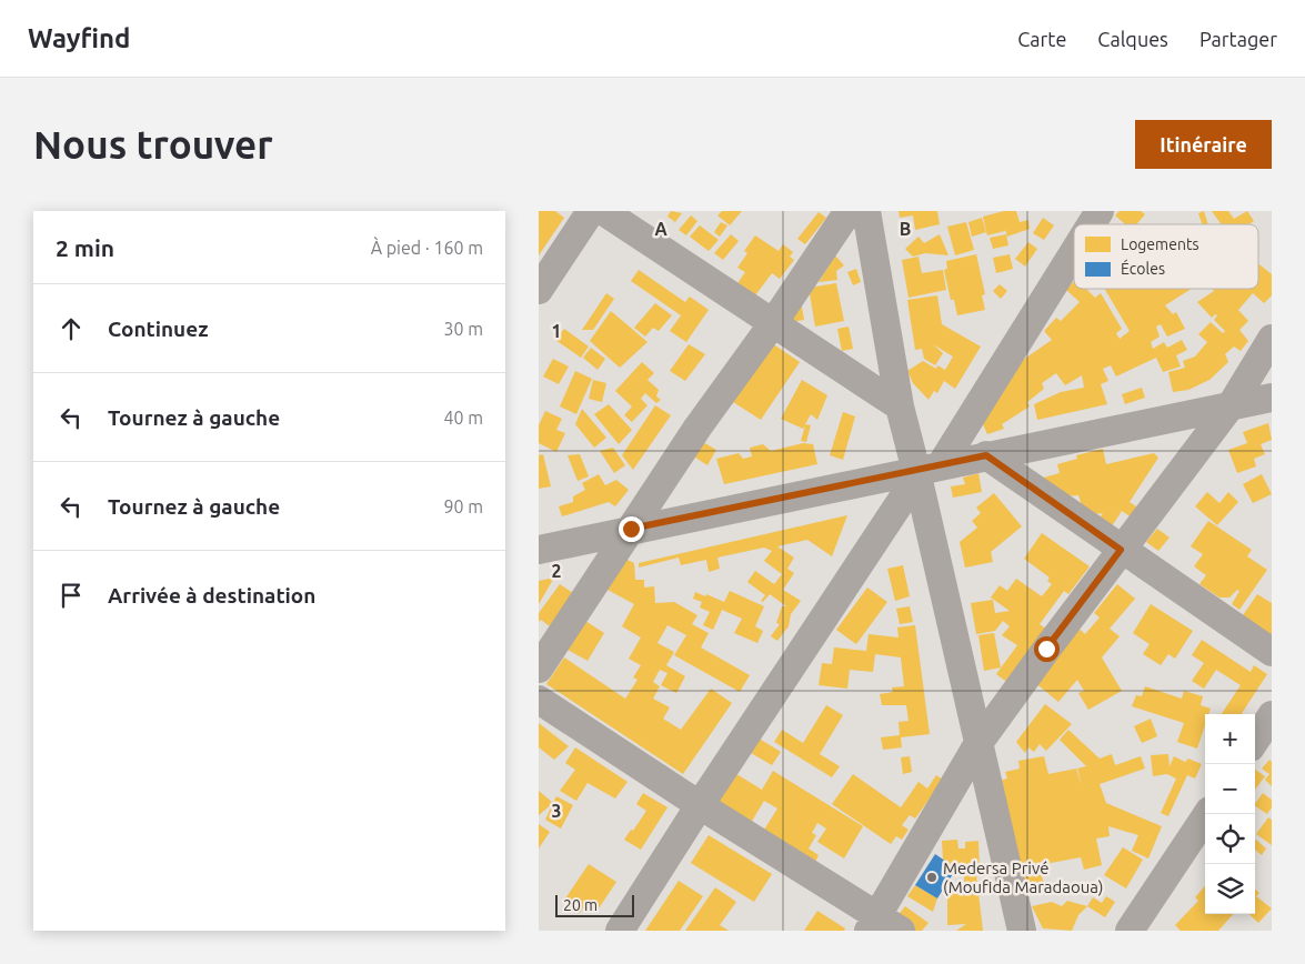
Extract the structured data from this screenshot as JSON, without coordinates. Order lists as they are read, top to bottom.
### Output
{
  "places": ["Medersa Privé (Moufida Maradaoua)"],
  "legend": ["Logements", "Écoles"],
  "scale_bar": "20 m",
  "page": {
    "header": "Wayfind",
    "nav": ["Carte", "Calques", "Partager"],
    "buttons": "Itinéraire",
    "title": "Nous trouver",
    "heading": ["2 min", "À pied · 160 m"],
    "list": [
      ["Continuez", "30 m"],
      ["Tournez à gauche", "40 m"],
      ["Tournez à gauche", "90 m"],
      "Arrivée à destination"
    ],
    "map_buttons": ["+", "−"],
    "scale": "20 m"
  },
  "grid": {
    "columns": ["A", "B"],
    "rows": ["1", "2", "3"]
  }
}
